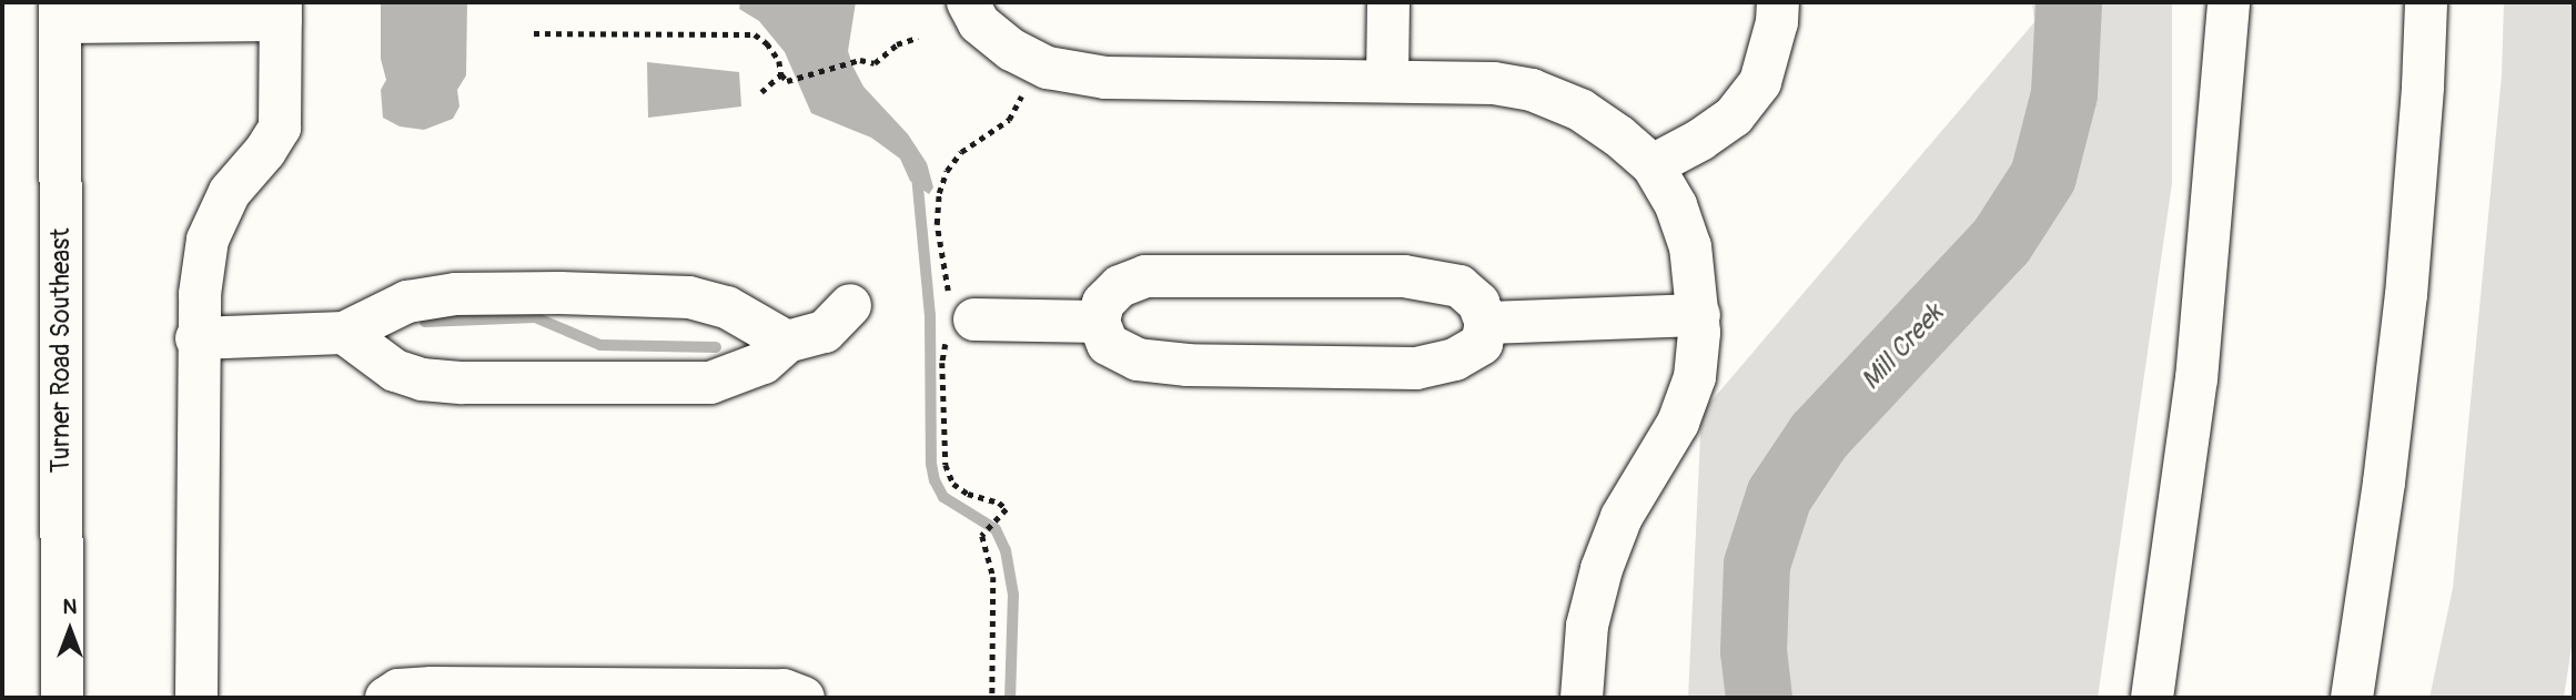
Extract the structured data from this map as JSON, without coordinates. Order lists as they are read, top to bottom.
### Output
{
  "streets": {
    "main road": ["Turner Road Southeast"]
  },
  "water": ["Mill Creek"],
  "north": "top"
}
